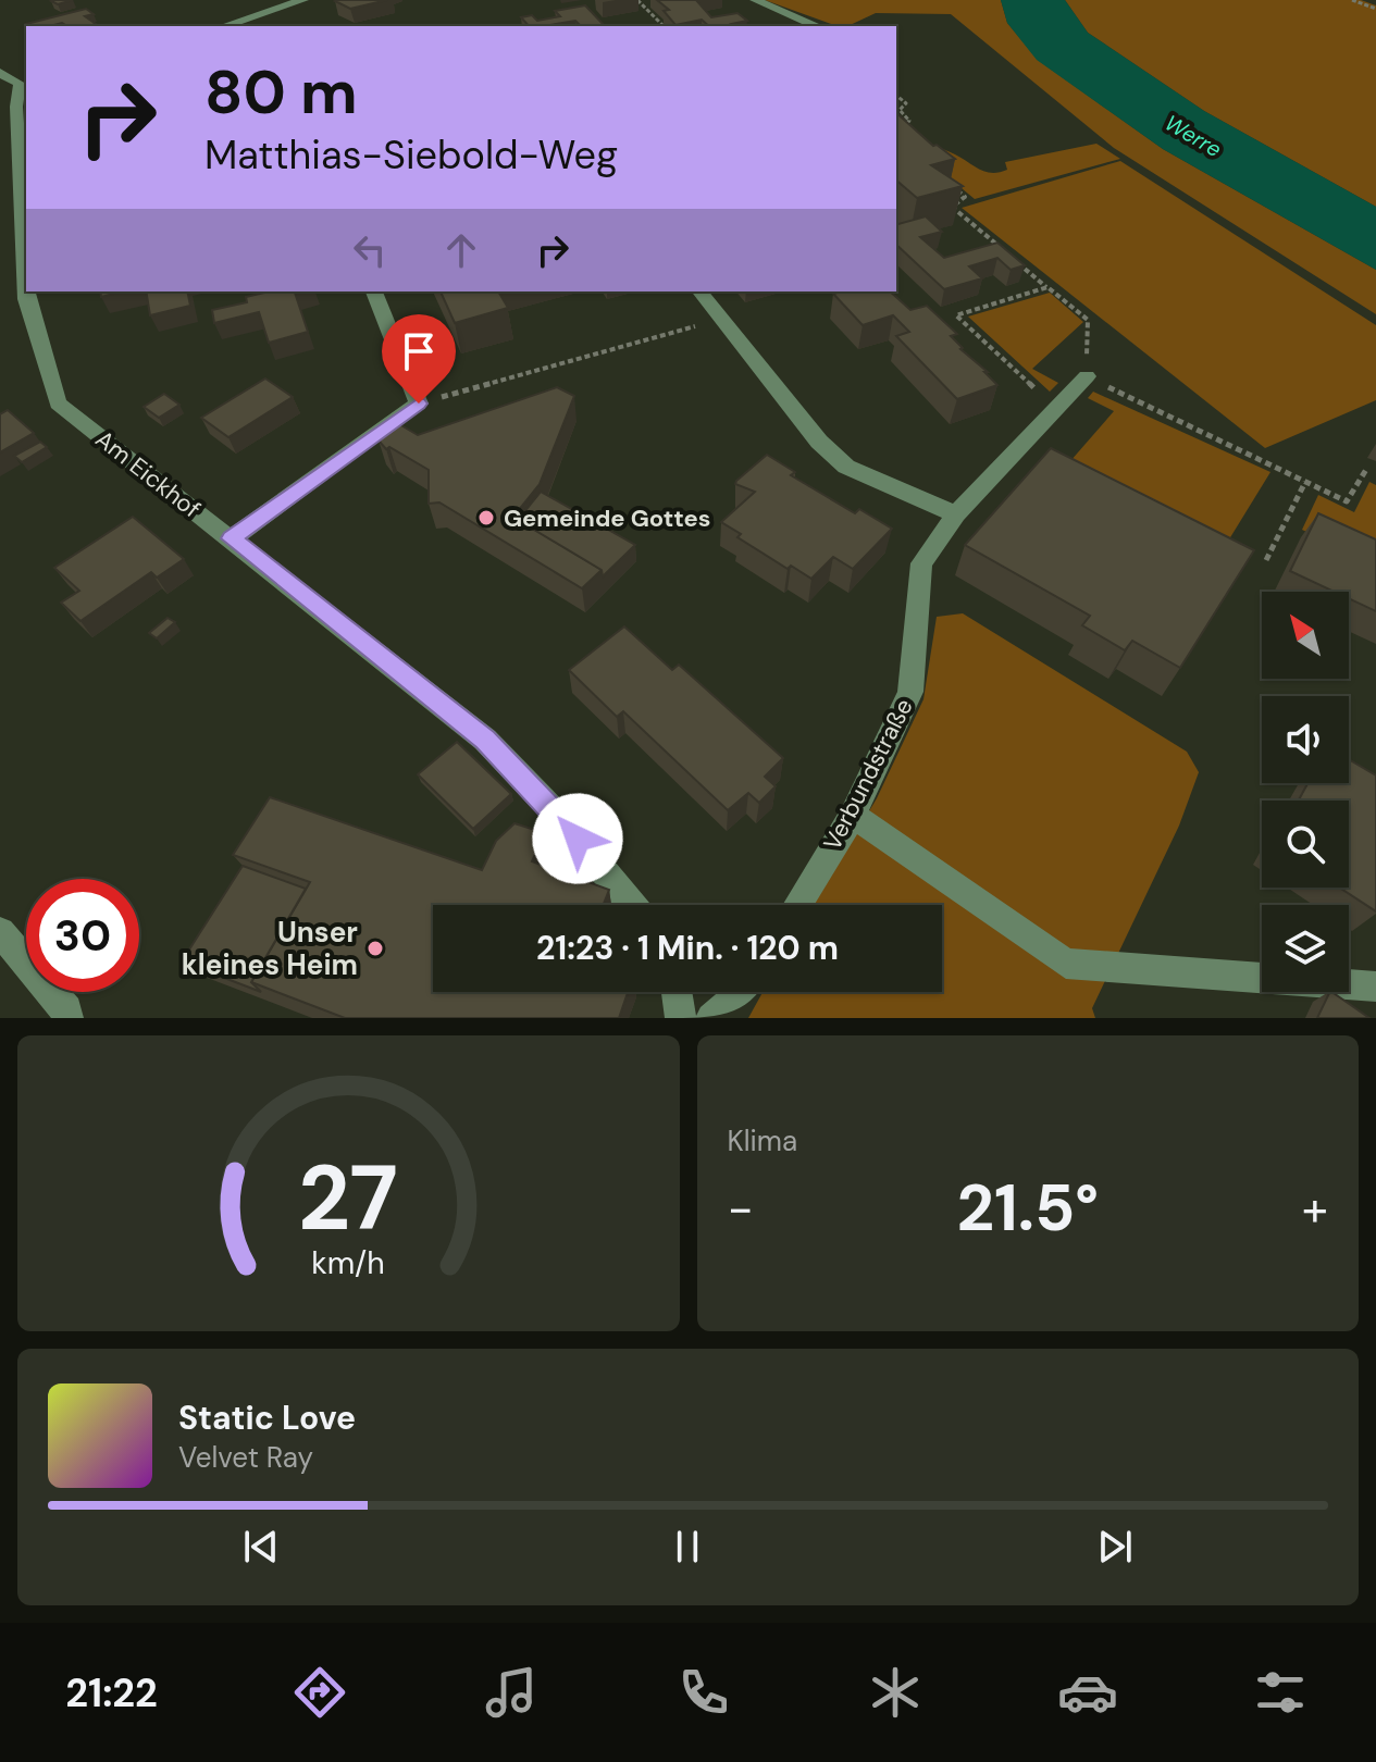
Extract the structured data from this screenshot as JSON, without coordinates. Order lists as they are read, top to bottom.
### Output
{
  "streets": {
    "street": ["Am Eickhof", "Verbundstraße"]
  },
  "water": ["Werre"],
  "places": ["Gemeinde Gottes", "Unser kleines Heim"],
  "north": "top left",
  "page": {
    "turn": ["80 m", "Matthias-Siebold-Weg"],
    "limit": "30",
    "trip": "21:23 · 1 Min. · 120 m",
    "tile": "Klima",
    "heat": ["−", "21.5°", "+"],
    "song": ["Static Love", "Velvet Ray"],
    "tabs": "21:22",
    "gauge": ["27", "km/h"]
  }
}
